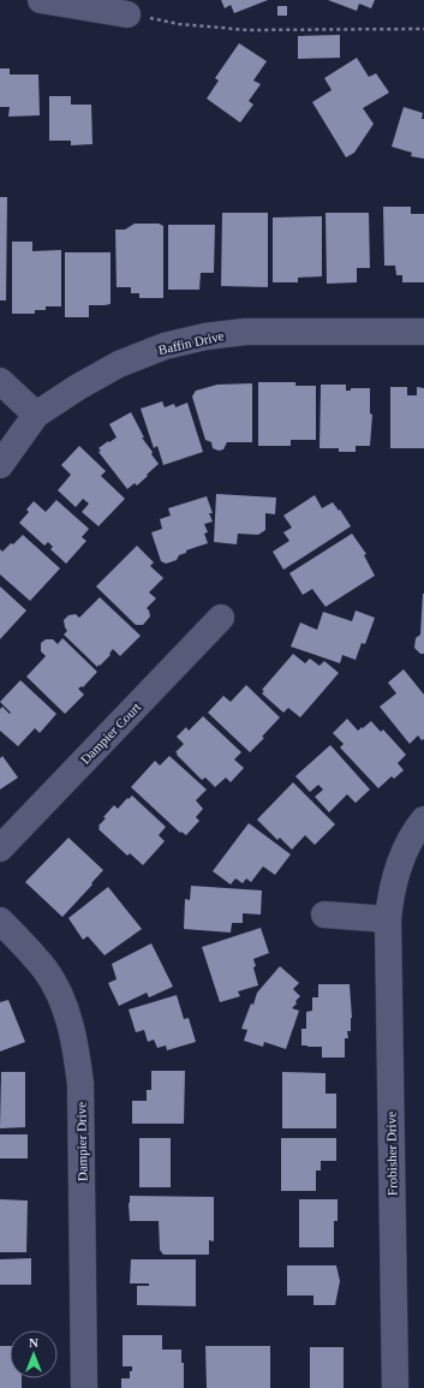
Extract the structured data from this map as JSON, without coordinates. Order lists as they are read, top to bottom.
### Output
{
  "streets": {
    "street": [
      "Baffin Drive",
      "Dampier Court",
      "Dampier Drive",
      "Frobisher Drive"
    ]
  },
  "north": "top"
}
